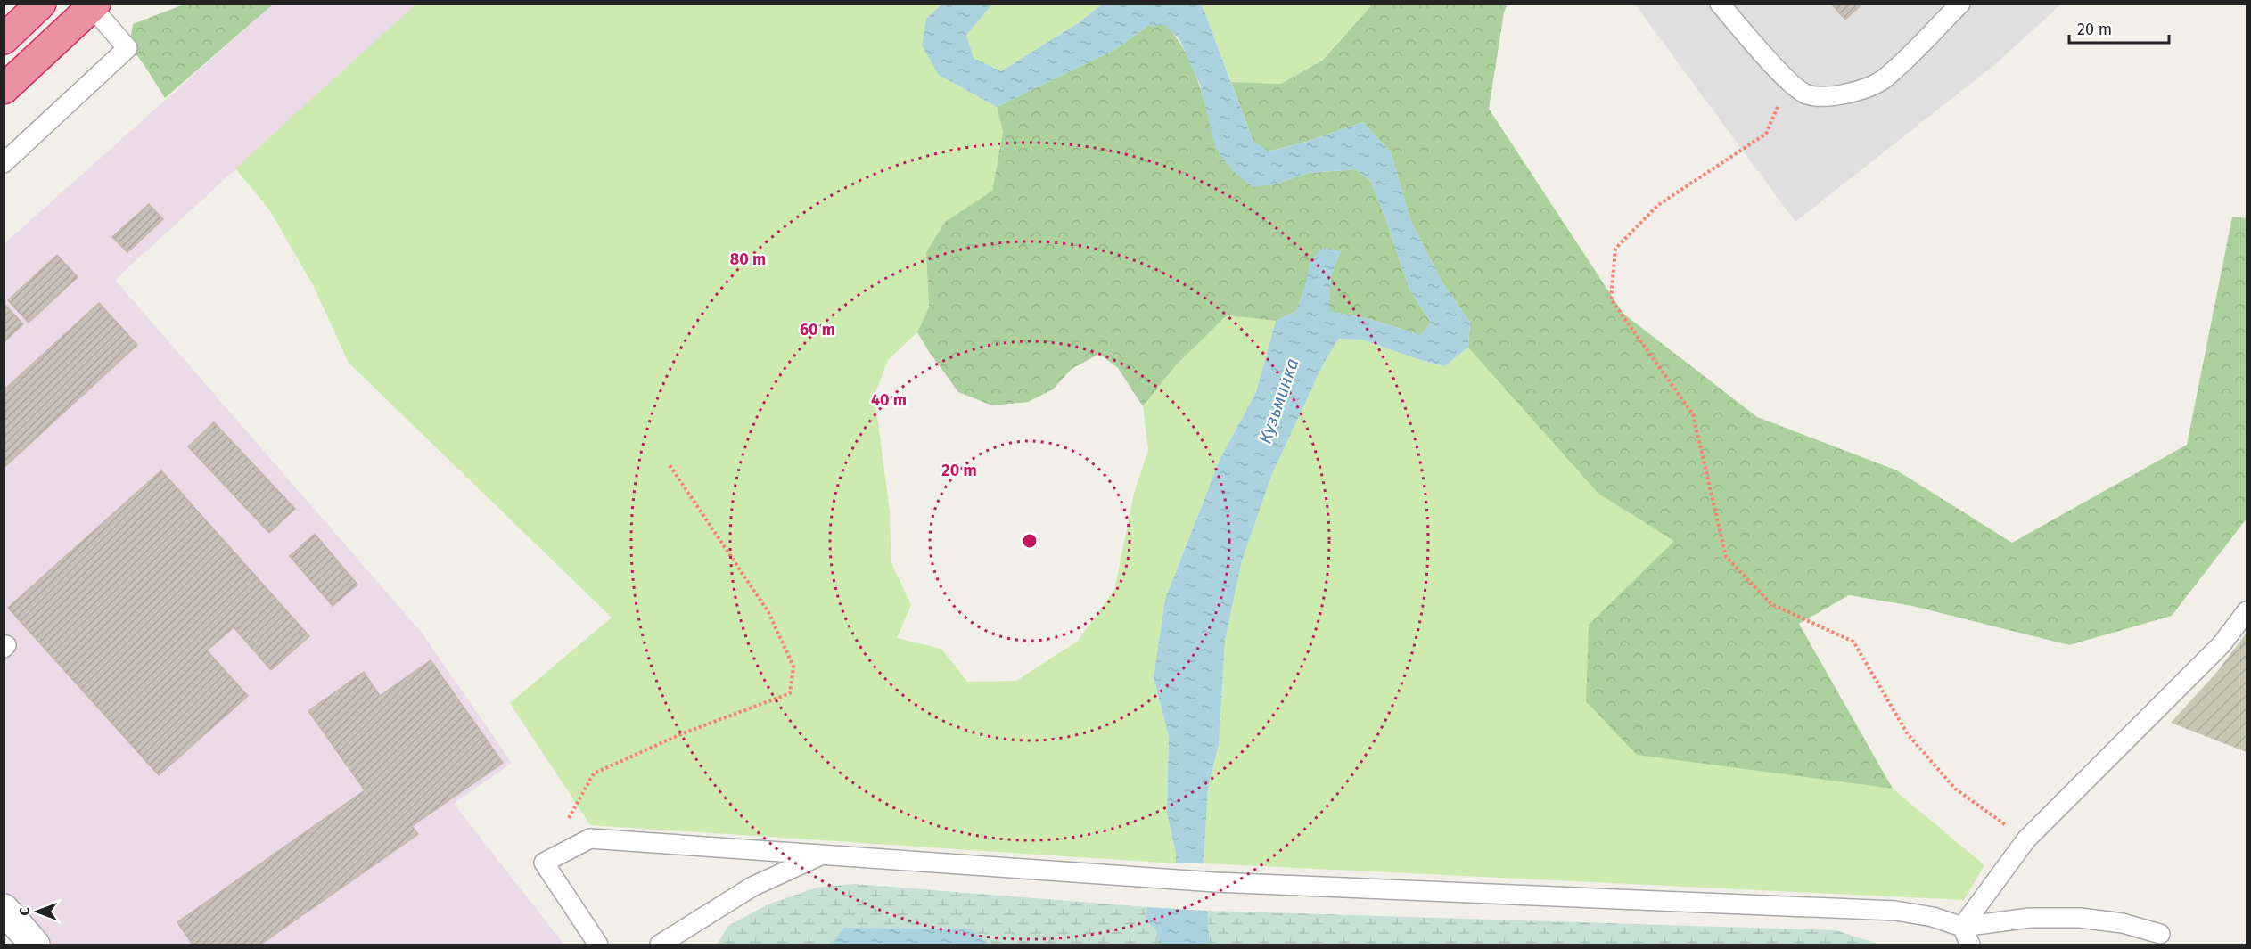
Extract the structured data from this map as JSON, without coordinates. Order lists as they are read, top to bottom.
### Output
{
  "water": ["Кузьминка"],
  "scale_bar": "20 m",
  "north": "left",
  "rings": [
    "80 m",
    "60 m",
    "40 m",
    "20 m"
  ]
}
